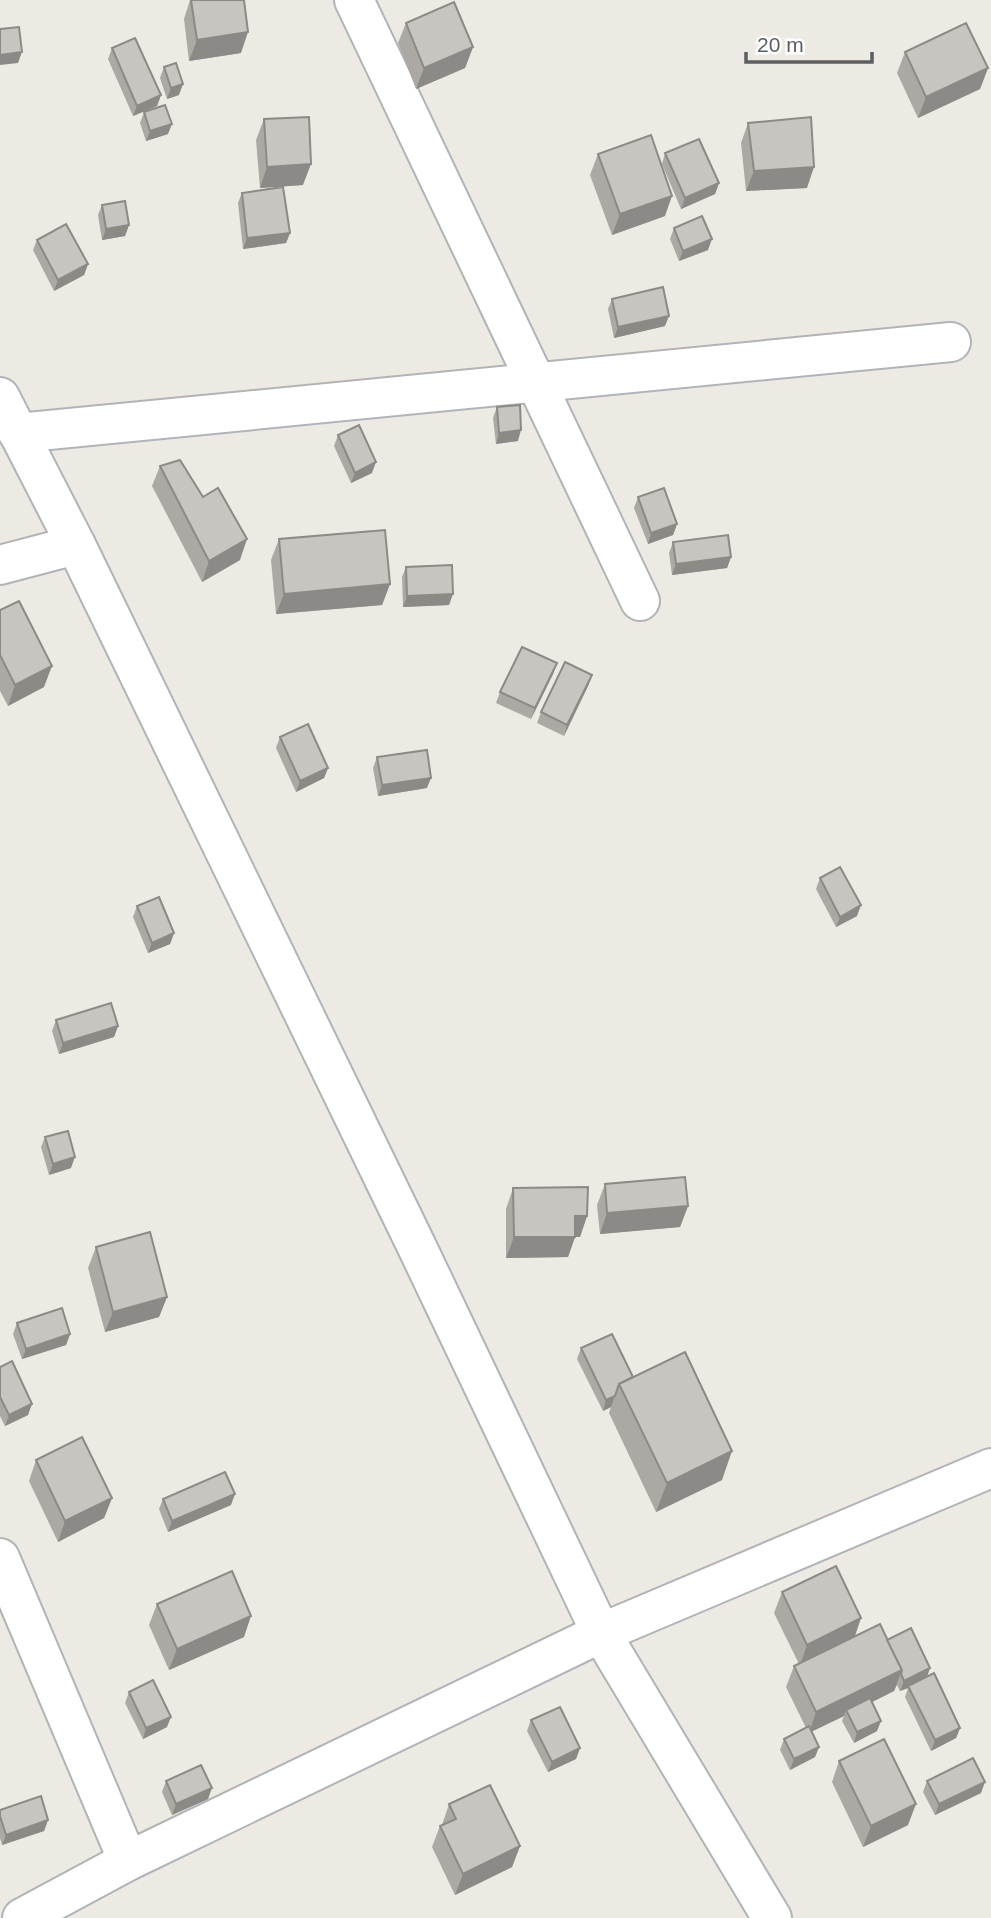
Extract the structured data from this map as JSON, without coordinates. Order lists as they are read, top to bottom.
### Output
{
  "scale_bar": "20 m"
}
